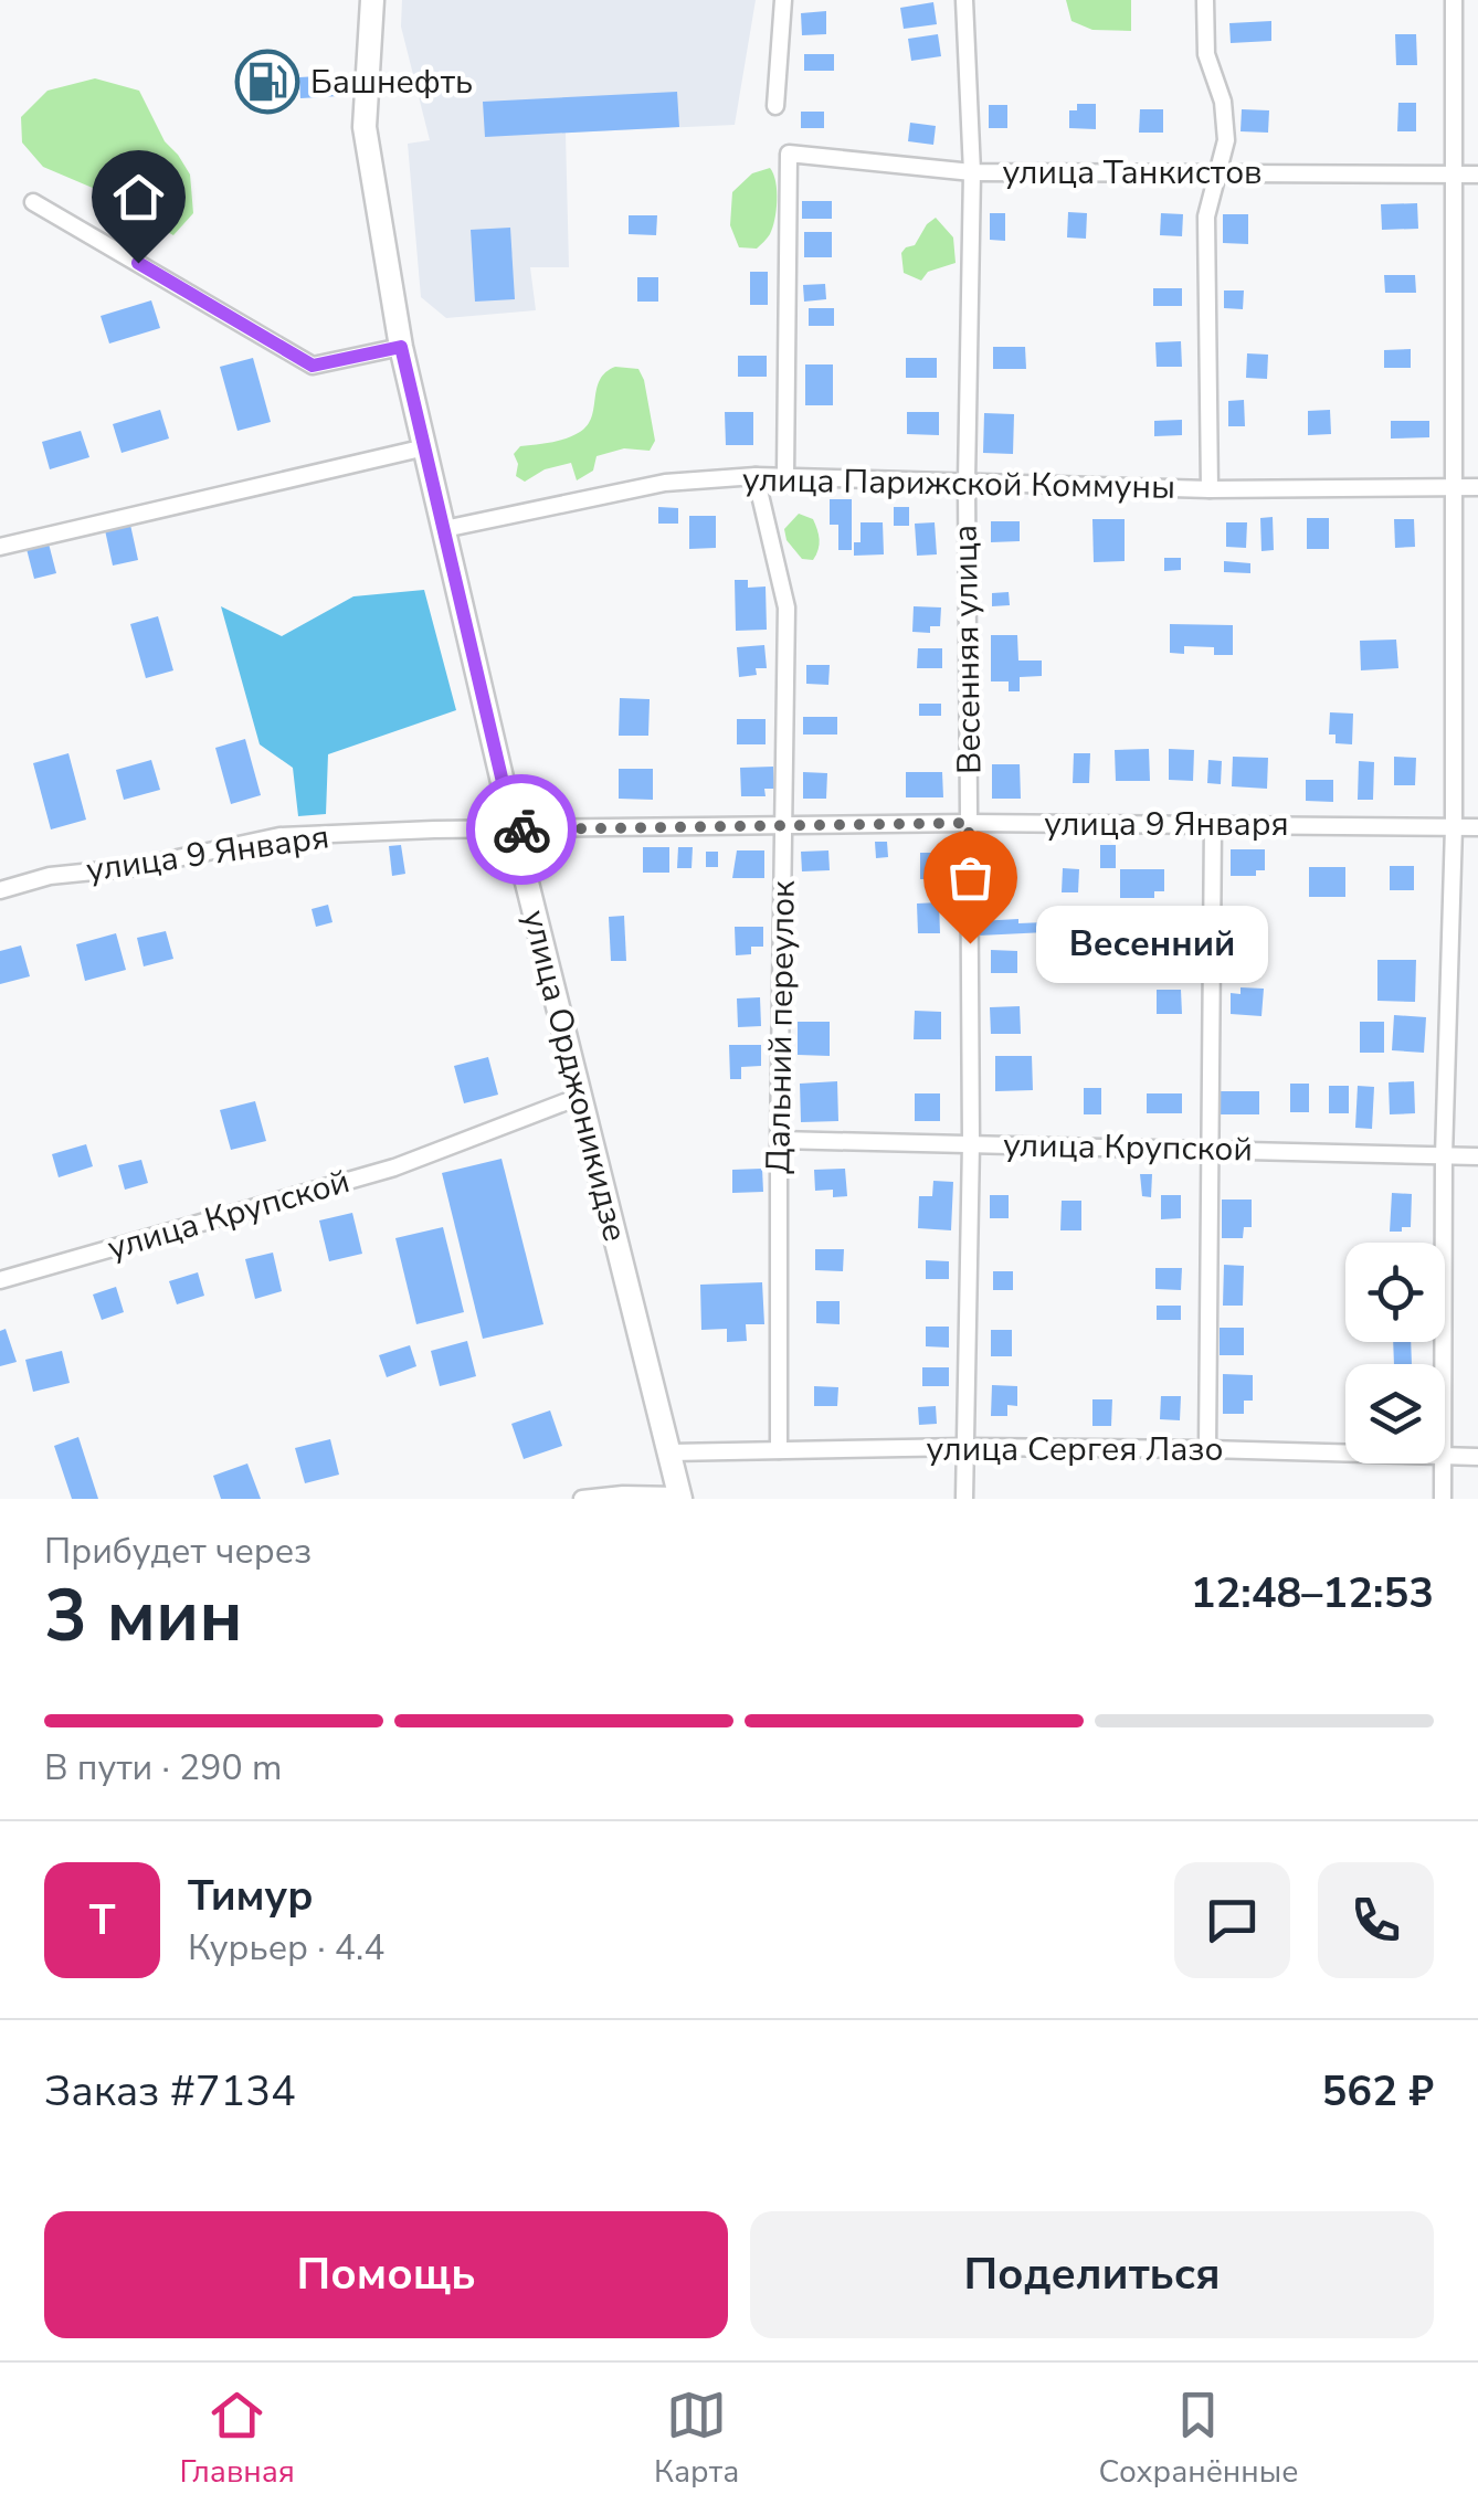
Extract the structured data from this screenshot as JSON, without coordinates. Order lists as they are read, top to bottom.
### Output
{
  "streets": {
    "main road": ["улица Орджоникидзе"],
    "street": [
      "улица Танкистов",
      "улица Парижской Коммуны",
      "Весенняя улица",
      "улица 9 Января",
      "Дальний переулок",
      "улица Крупской",
      "улица Сергея Лазо"
    ]
  },
  "crossings": [
    ["улица Танкистов", "улица Парижской Коммуны"],
    ["улица Танкистов", "Весенняя улица"],
    ["улица Парижской Коммуны", "Весенняя улица"],
    ["улица Парижской Коммуны", "Дальний переулок"],
    ["улица Парижской Коммуны", "улица Орджоникидзе"],
    ["Весенняя улица", "улица 9 Января"],
    ["Весенняя улица", "улица Крупской"],
    ["Весенняя улица", "улица Сергея Лазо"],
    ["улица 9 Января", "Дальний переулок"],
    ["улица 9 Января", "улица Орджоникидзе"],
    ["Дальний переулок", "улица Крупской"],
    ["Дальний переулок", "улица Сергея Лазо"],
    ["улица Орджоникидзе", "улица Крупской"],
    ["улица Орджоникидзе", "улица Сергея Лазо"]
  ],
  "places": {
    "fuel station": ["Башнефть"],
    "other": ["Весенний"]
  },
  "page": {
    "bubble": "Весенний",
    "heading": ["3 мин", "Прибудет через", "12:48–12:53"],
    "panel": [
      "Тимур",
      "Курьер · 4.4",
      "Заказ #7134",
      "562 ₽"
    ],
    "bar": "В пути · 290 m",
    "round": "Т",
    "buttons": ["Помощь", "Поделиться"],
    "tabs": ["Главная", "Карта", "Сохранённые"]
  }
}
